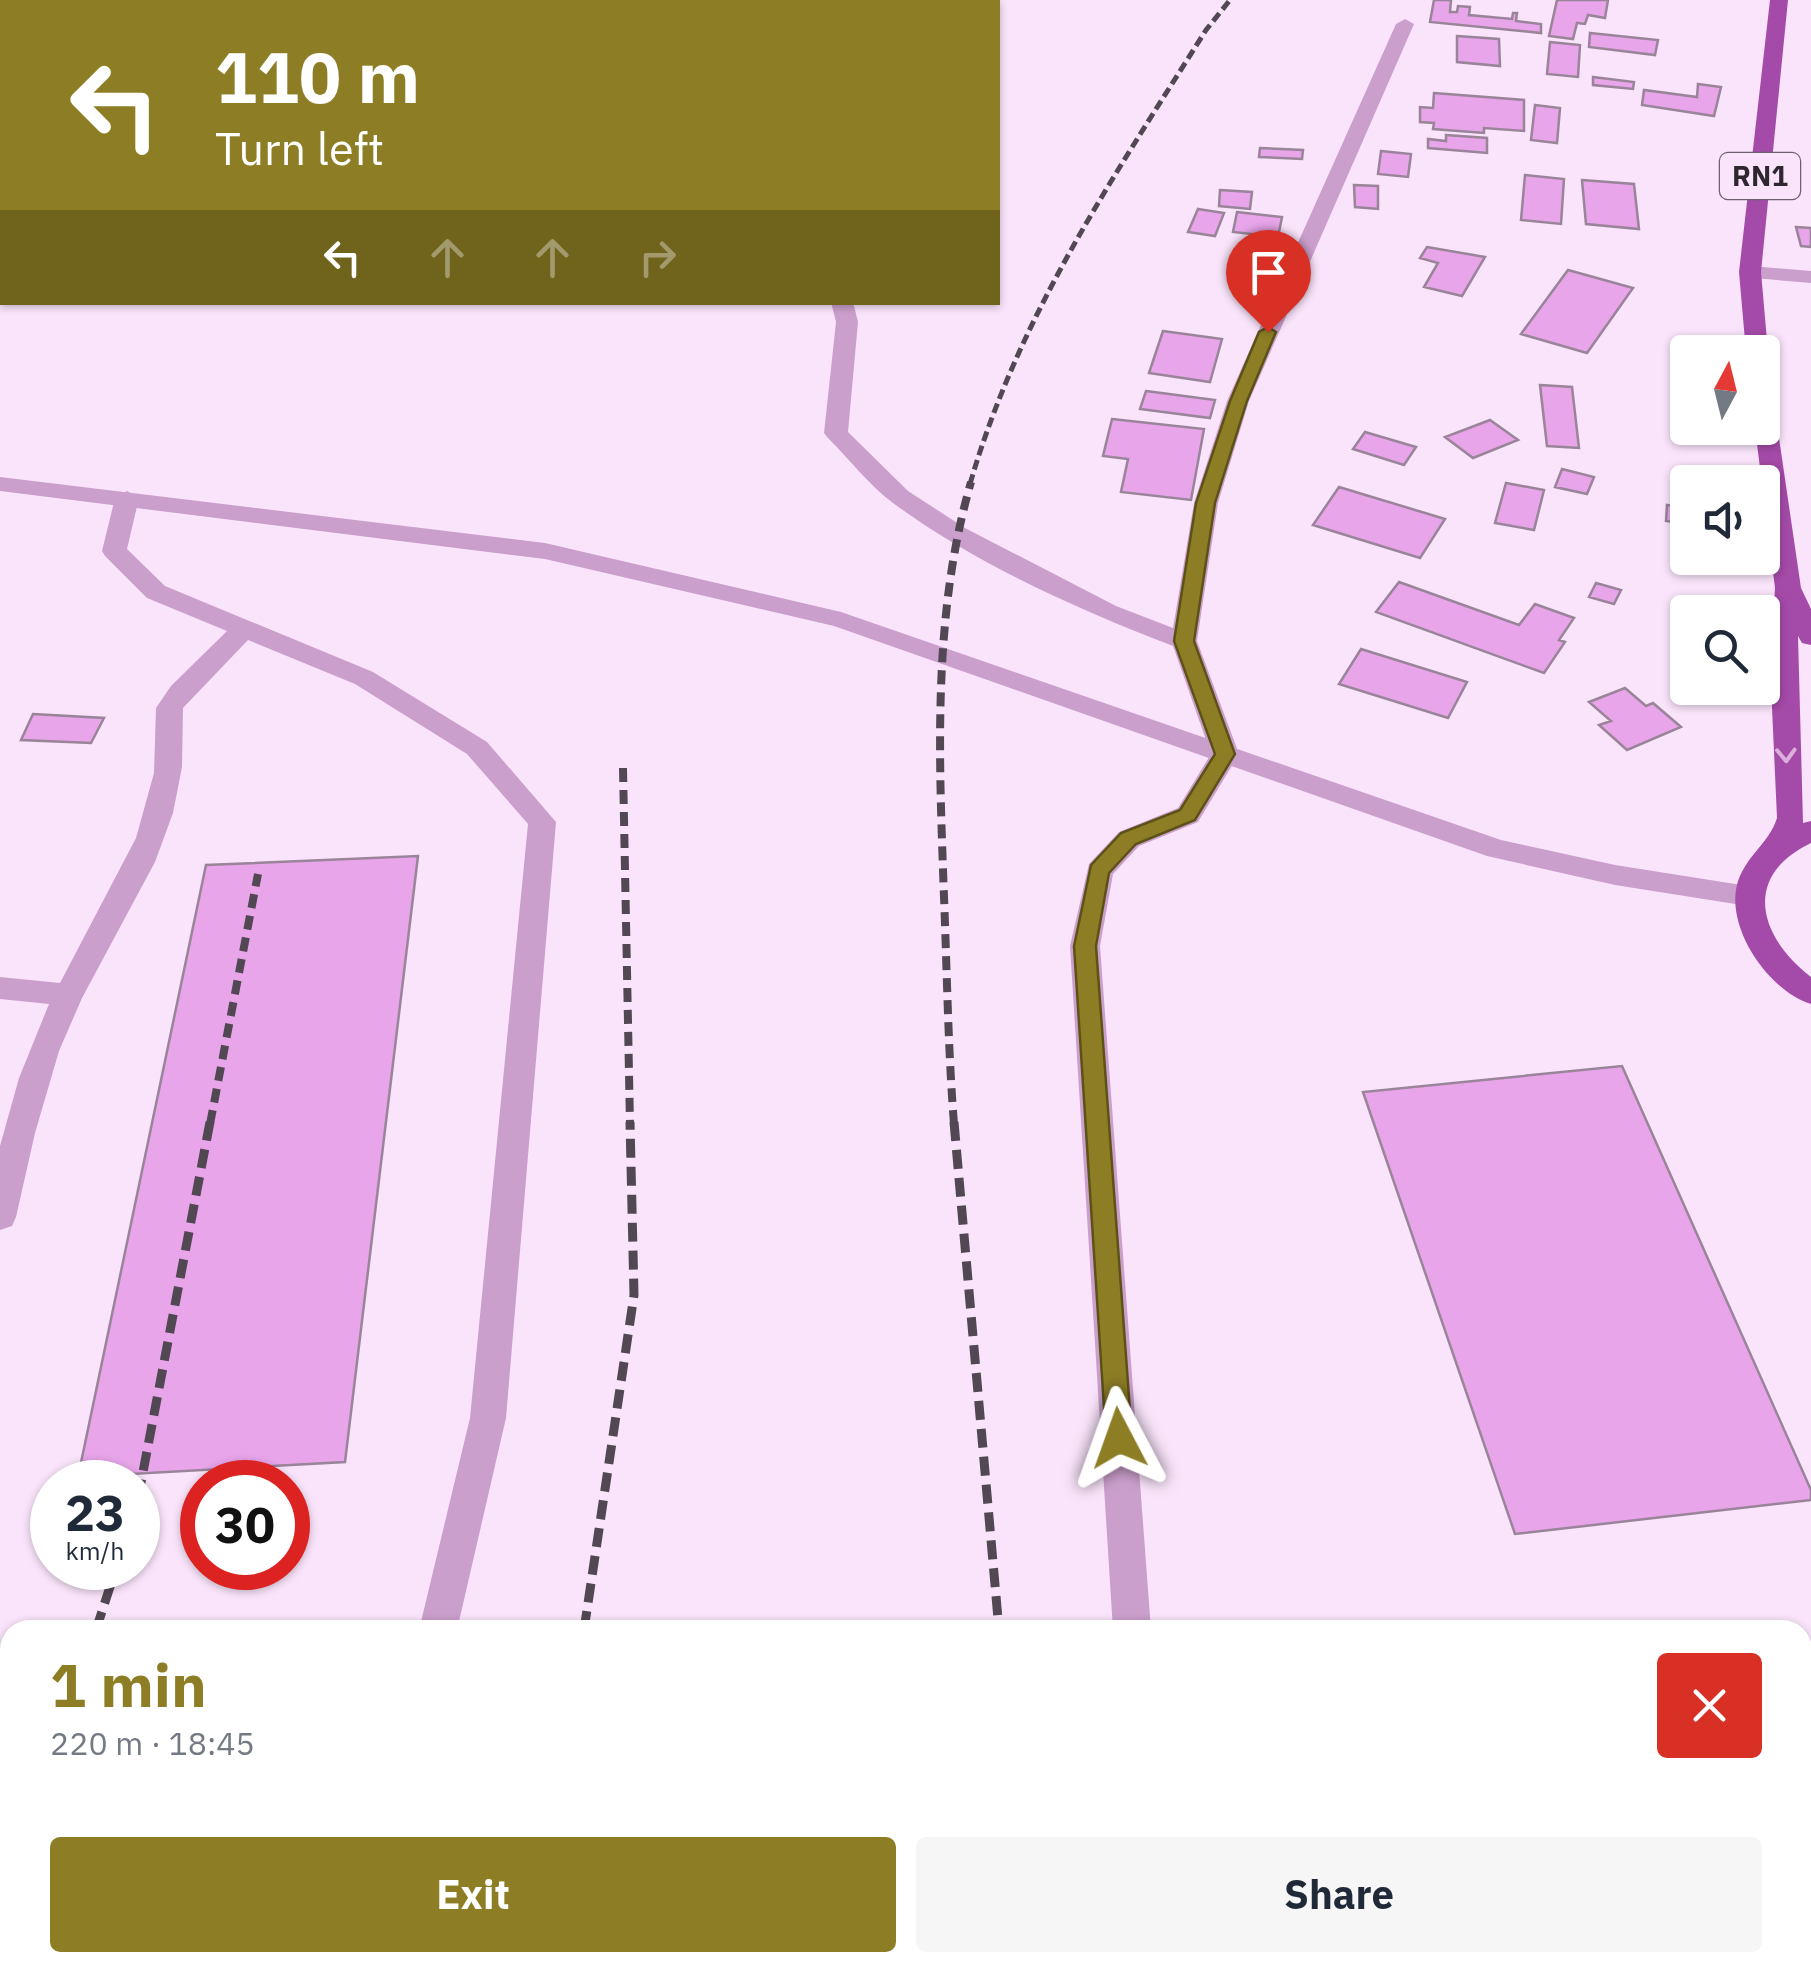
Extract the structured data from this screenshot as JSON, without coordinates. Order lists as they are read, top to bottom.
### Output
{
  "streets": {
    "highway": ["RN1"]
  },
  "north": "top",
  "page": {
    "turn": ["110 m", "Turn left"],
    "speed": "23 km/h",
    "limit": "30",
    "heading": ["1 min", "220 m · 18:45"],
    "buttons": ["Exit", "Share"]
  }
}
